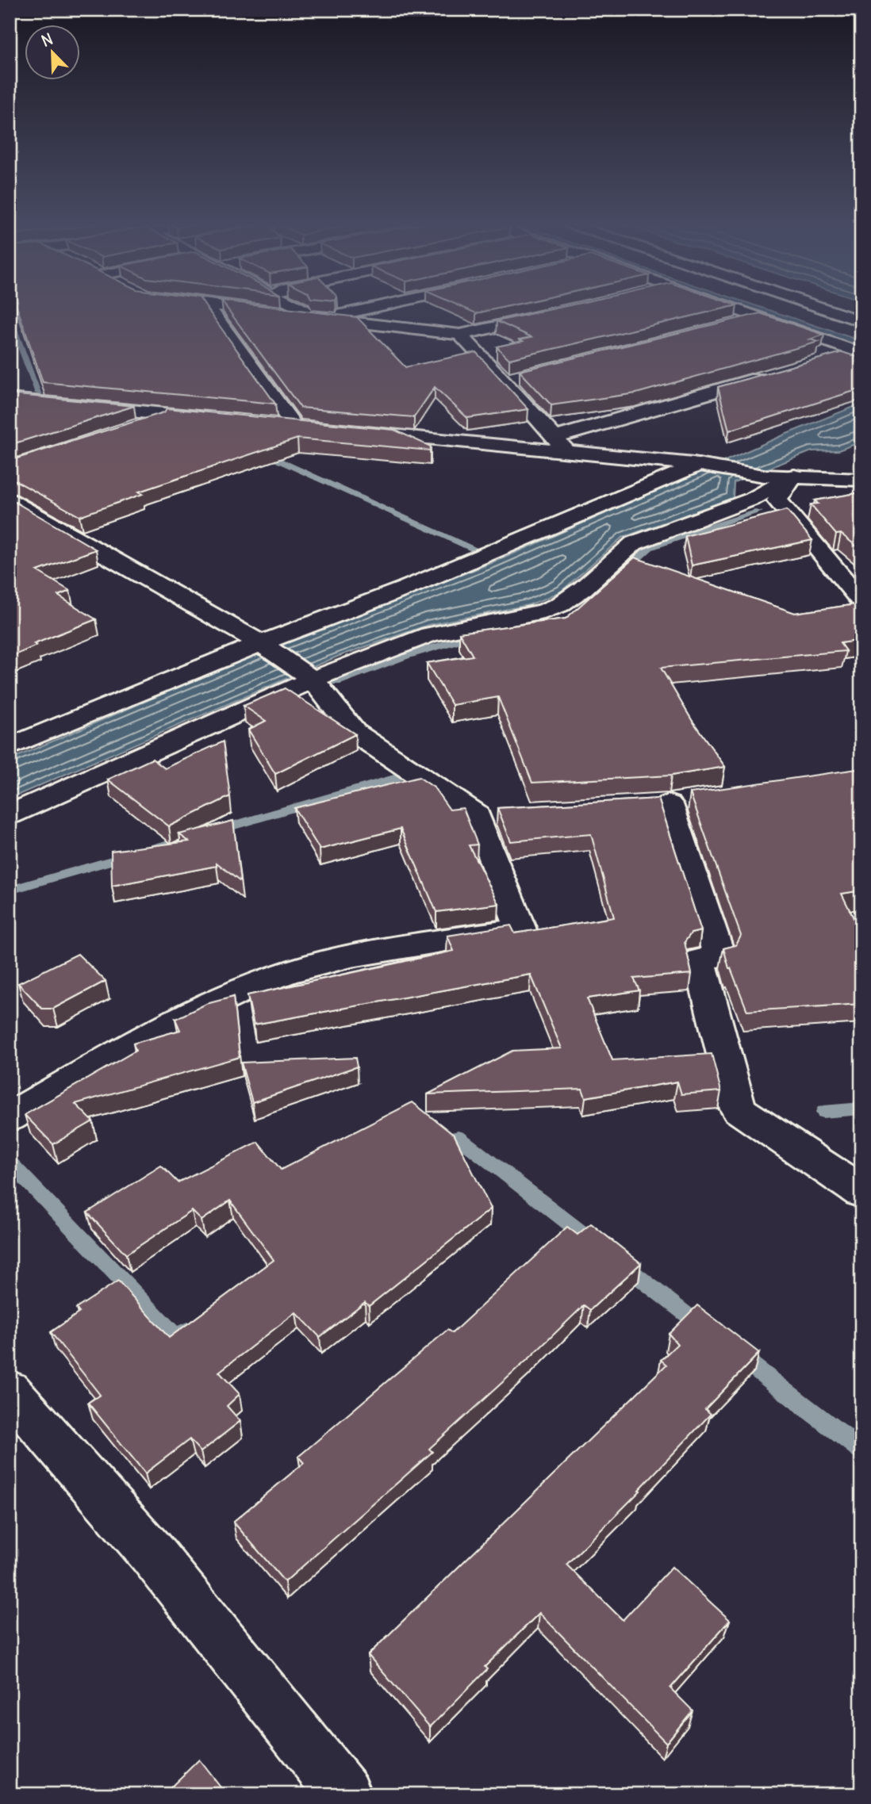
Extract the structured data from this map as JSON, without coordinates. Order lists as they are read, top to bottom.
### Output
{
  "north": "top left"
}
